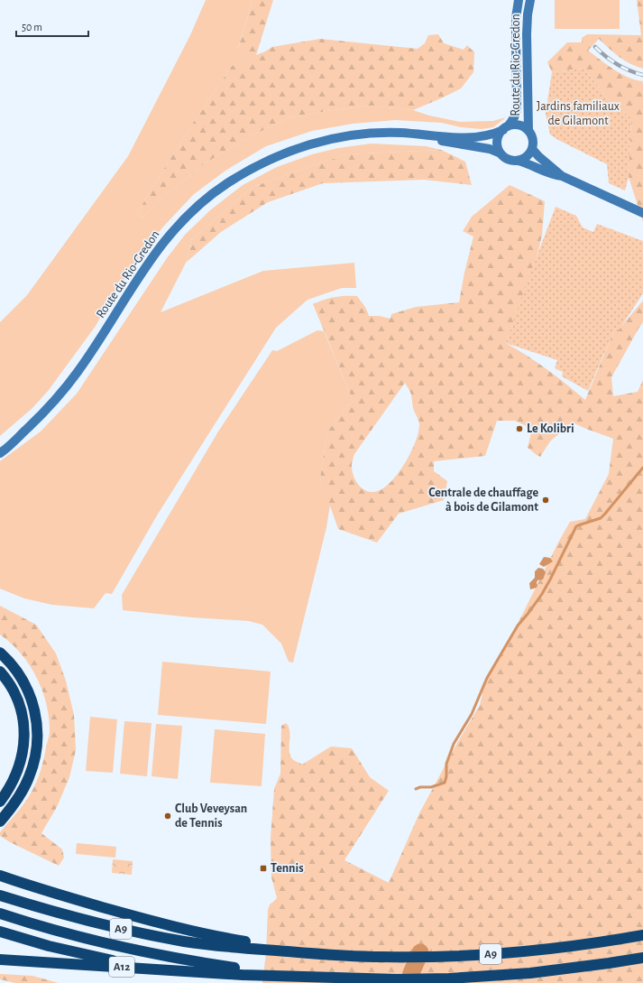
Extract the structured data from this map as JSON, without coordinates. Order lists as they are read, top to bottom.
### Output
{
  "streets": {
    "highway": ["A9", "A12"],
    "main road": ["Route du Rio-Gredon"]
  },
  "crossings": [
    ["A9", "A12"]
  ],
  "parks": ["Jardins familiaux de Gilamont"],
  "places": {
    "other": ["Le Kolibri", "Centrale de chauffage à bois de Gilamont", "Club Veveysan de Tennis"],
    "transit": ["Tennis"]
  },
  "scale_bar": "50 m"
}
